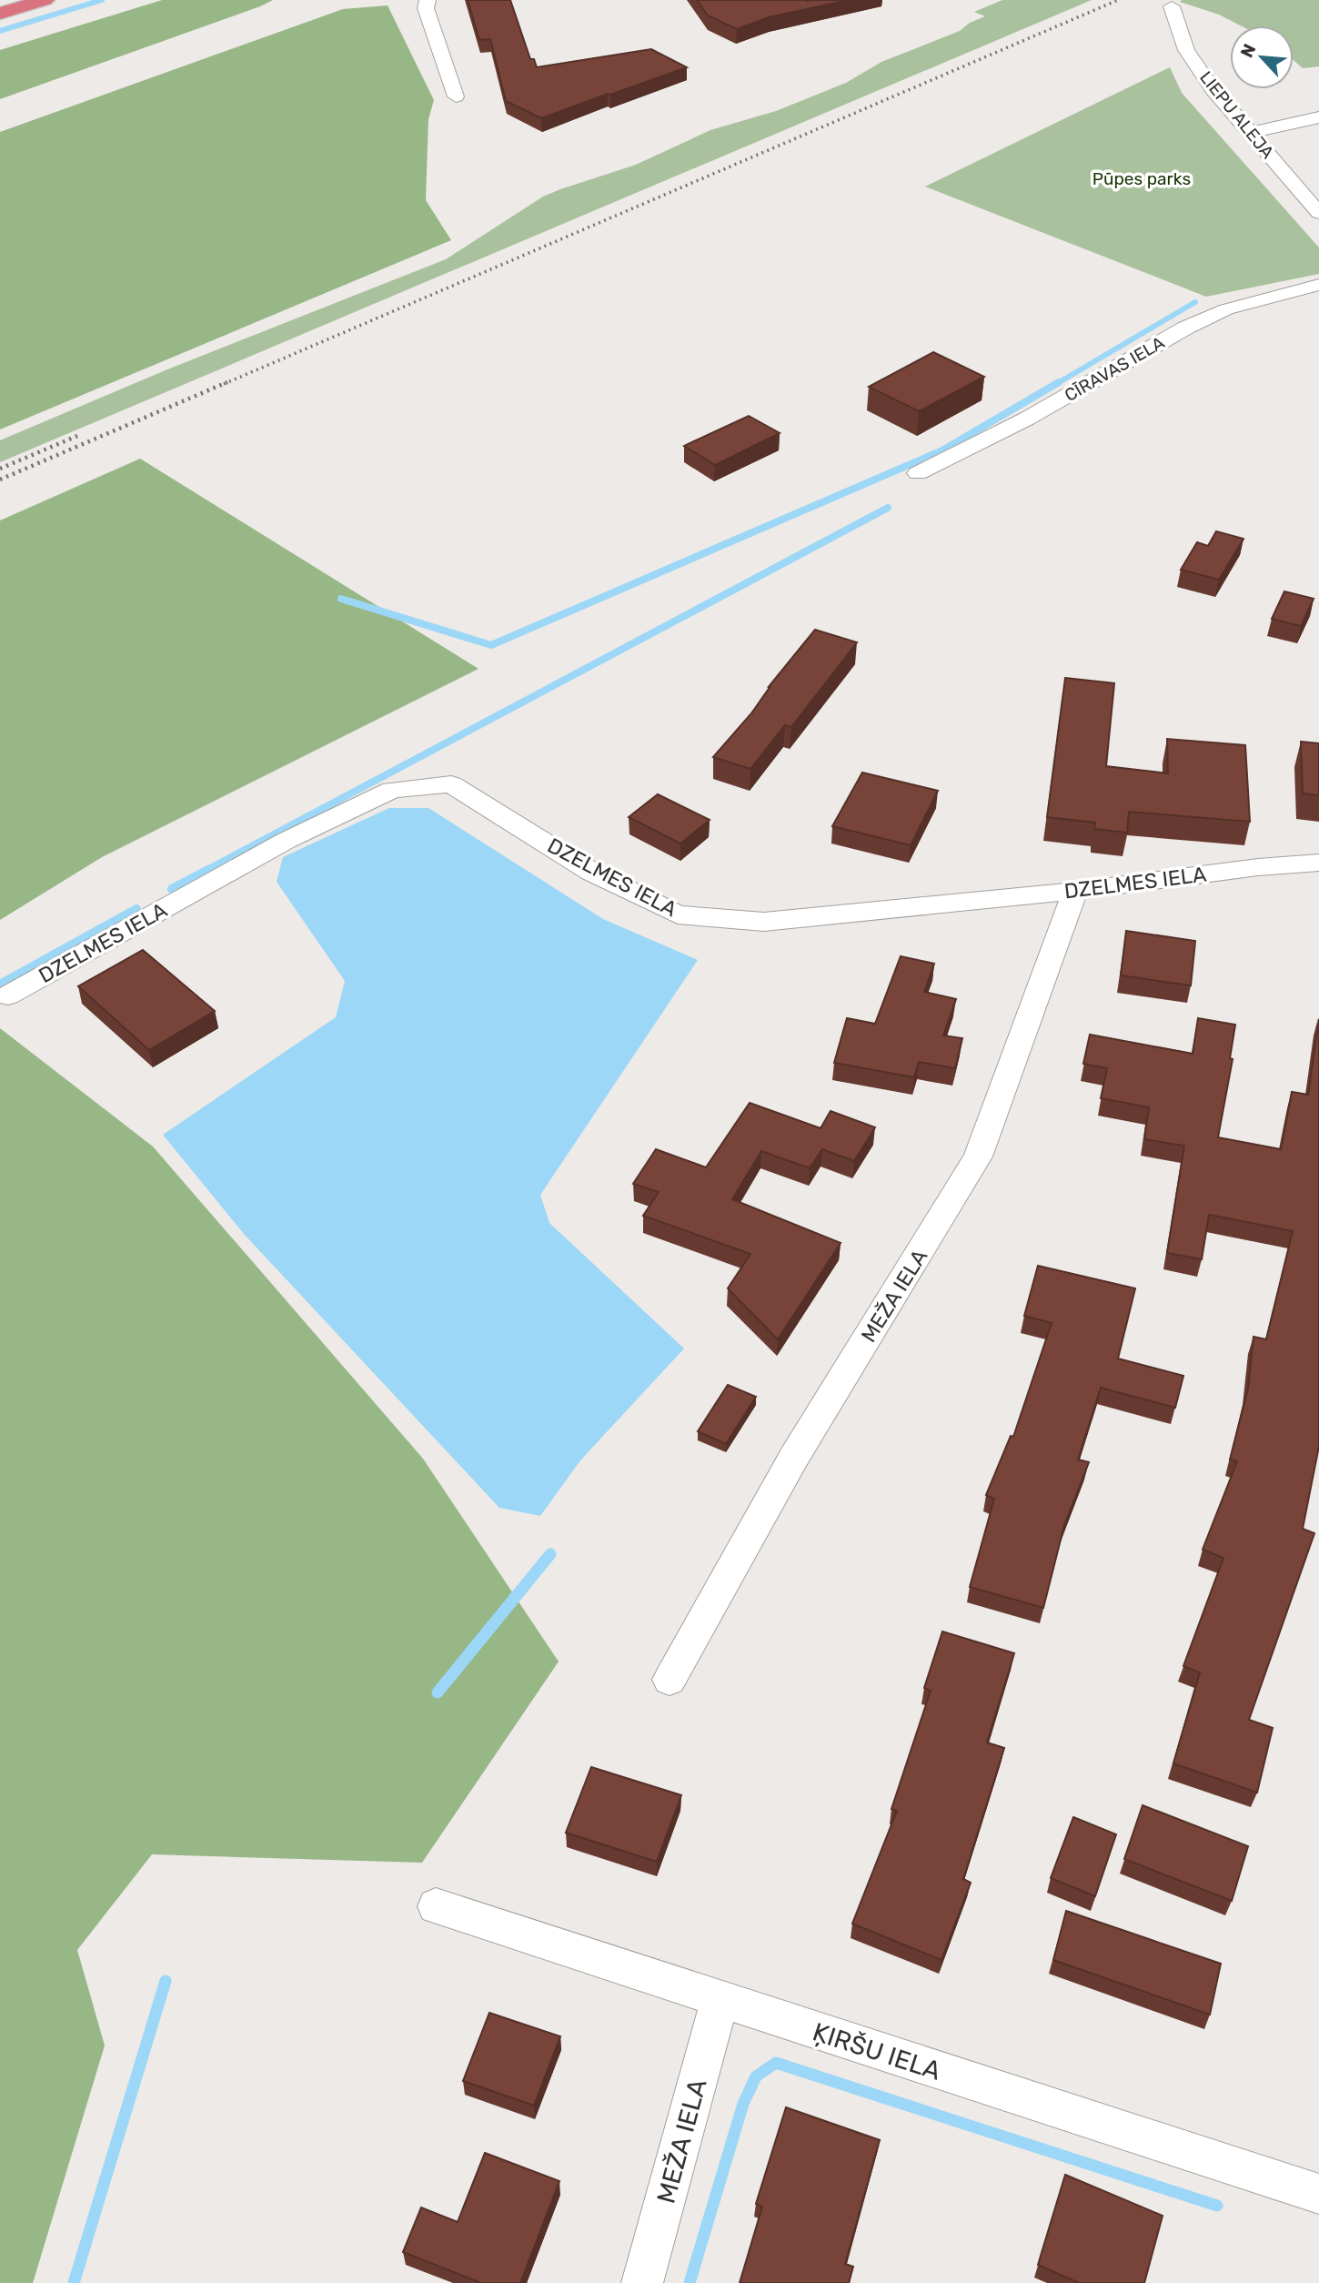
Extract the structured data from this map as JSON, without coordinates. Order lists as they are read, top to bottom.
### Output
{
  "streets": {
    "street": [
      "LIEPU ALEJA",
      "CĪRAVAS IELA",
      "DZELMES IELA",
      "MEŽA IELA",
      "ĶIRŠU IELA"
    ]
  },
  "crossings": [
    ["DZELMES IELA", "MEŽA IELA"],
    ["MEŽA IELA", "ĶIRŠU IELA"]
  ],
  "parks": ["Pūpes parks"],
  "north": "top left"
}
